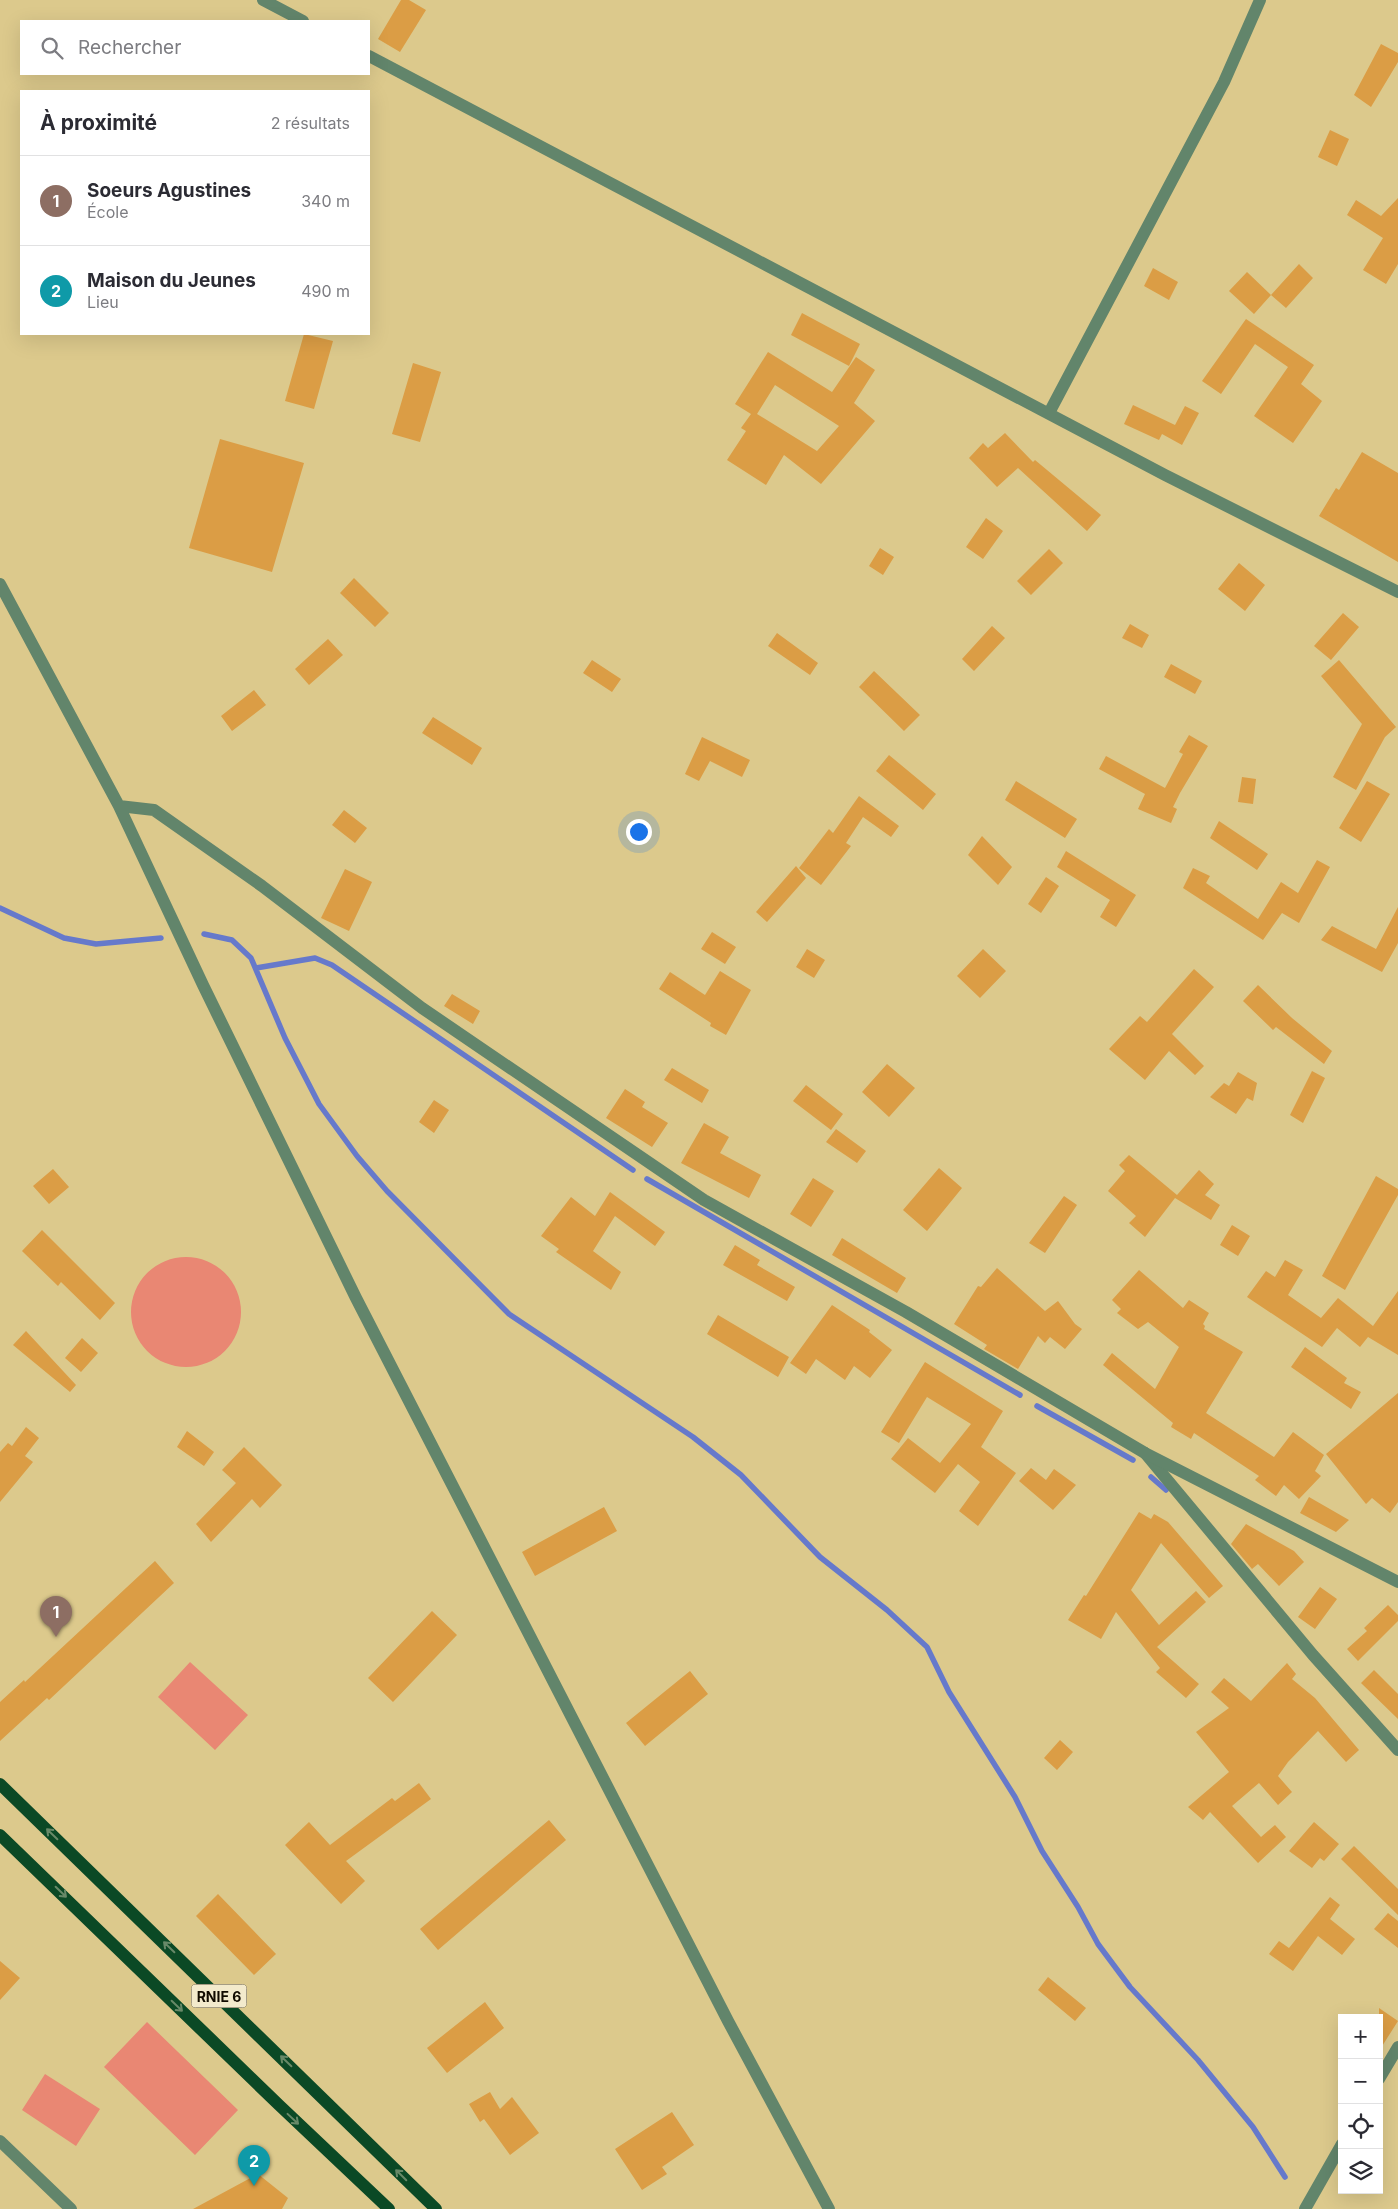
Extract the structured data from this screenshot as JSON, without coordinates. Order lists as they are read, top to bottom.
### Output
{
  "streets": {
    "main road": ["RNIE 6"]
  },
  "page": {
    "search": "Rechercher",
    "heading": ["À proximité", "2 résultats"],
    "list": [
      {
        "mark": "1",
        "name": "Soeurs Agustines",
        "note": "École",
        "value": "340 m"
      },
      {
        "mark": "2",
        "name": "Maison du Jeunes",
        "note": "Lieu",
        "value": "490 m"
      }
    ],
    "pins": ["1", "2"],
    "map_buttons": ["+", "−"]
  }
}
